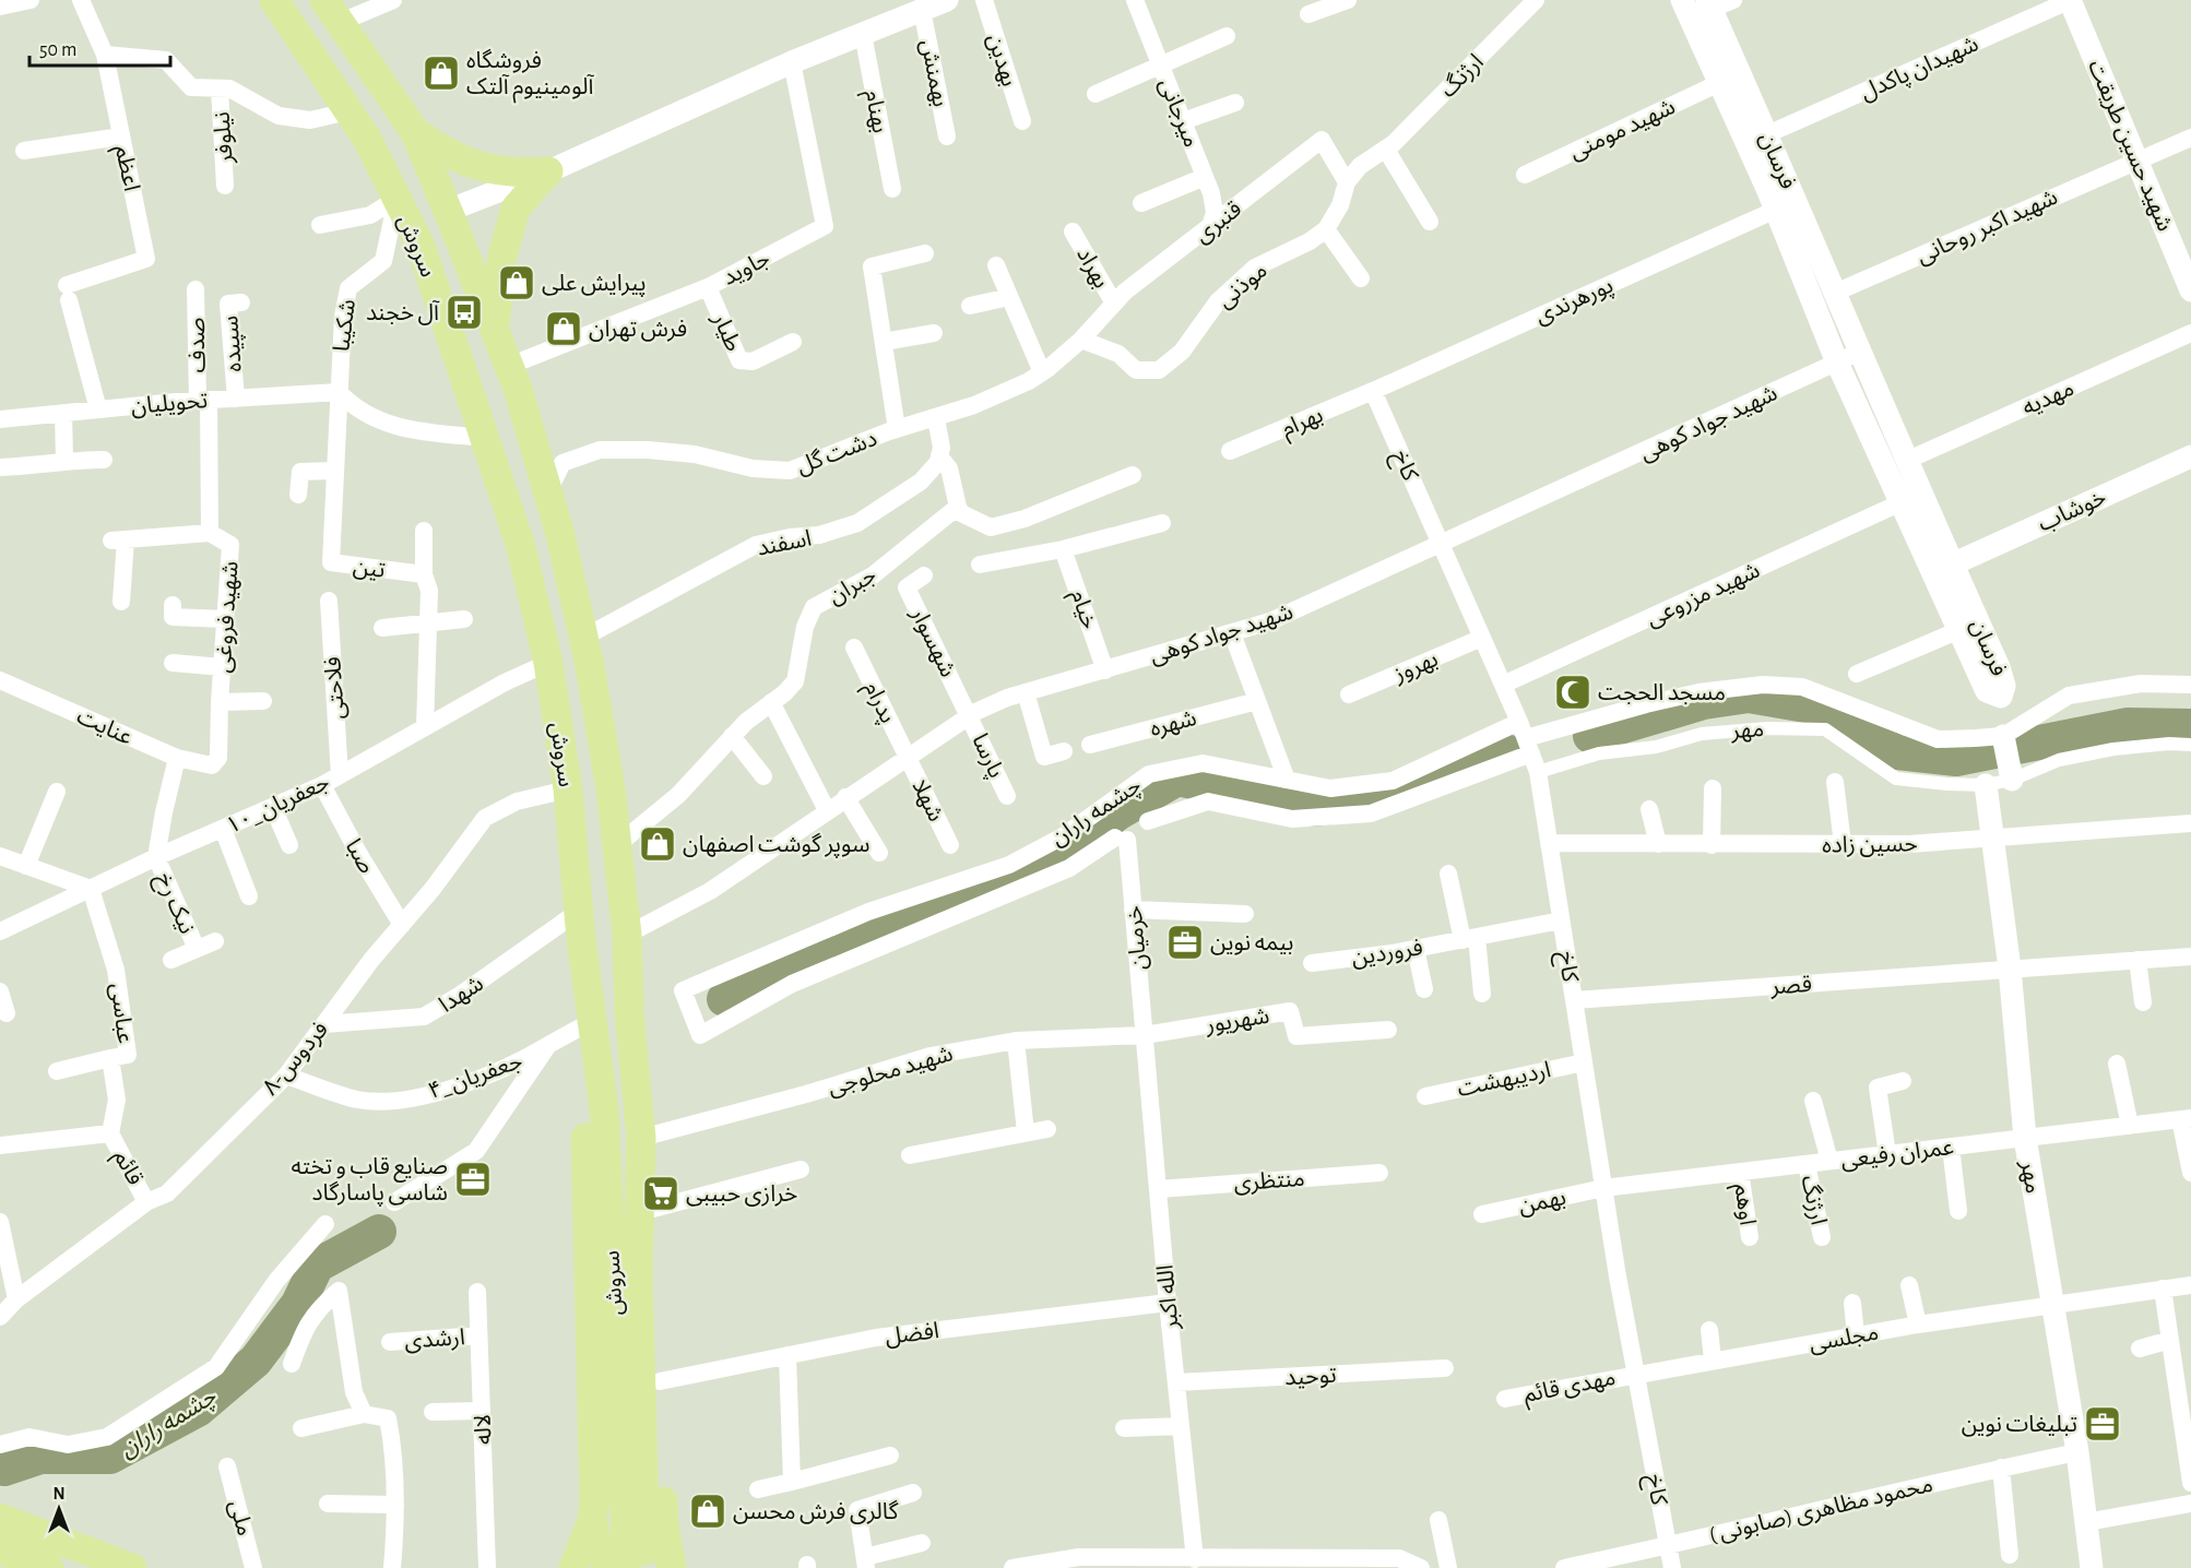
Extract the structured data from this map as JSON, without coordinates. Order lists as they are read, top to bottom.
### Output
{
  "streets": {
    "main road": ["سروش"],
    "street": [
      "بهدین",
      "شهیدان پاکدل",
      "بهمنش",
      "ارژنگ",
      "بهنام",
      "میرجانی",
      "شهید مومنی",
      "نیلوفر",
      "شهید حسین طریقت",
      "فرسان",
      "اعظم",
      "قنبری",
      "شهید اکبر روحانی",
      "جاوید",
      "بهراد",
      "موذنی",
      "پورهرندی",
      "شکیبا",
      "طیار",
      "سپیده",
      "صدف",
      "مهدیه",
      "تحویلیان",
      "بهرام",
      "شهید جواد کوهی",
      "دشت گل",
      "کاخ",
      "خوشاب",
      "اسفند",
      "تین",
      "جبران",
      "شهید مزروعی",
      "خیام",
      "شهید فروغی",
      "شهسوار",
      "بهروز",
      "فلاحتی",
      "پدرام",
      "شهره",
      "عنایت",
      "مهر",
      "پارسا",
      "شهلا",
      "۱۰_جعفریان",
      "چشمه راران",
      "حسین زاده",
      "صبا",
      "نیک رخ",
      "خرمیان",
      "فروردین",
      "قصر",
      "شهدا",
      "عباسی",
      "شهریور",
      "۸-فردوس",
      "شهید محلوجی",
      "۴_جعفریان",
      "اردیبهشت",
      "عمران رفیعی",
      "قائم",
      "منتظری",
      "بهمن",
      "اوهم",
      "الله اکبر",
      "افضل",
      "مجلسی",
      "ارشدی",
      "توحید",
      "مهدی قائم",
      "لاله",
      "محمود مظاهری (صابونی )",
      "ملی"
    ]
  },
  "crossings": [
    ["شهیدان پاکدل", "شهید حسین طریقت"],
    ["شهیدان پاکدل", "فرسان"],
    ["ارژنگ", "موذنی"],
    ["ارژنگ", "عمران رفیعی"],
    ["میرجانی", "قنبری"],
    ["شهید مومنی", "فرسان"],
    ["شهید حسین طریقت", "شهید اکبر روحانی"],
    ["فرسان", "شهید اکبر روحانی"],
    ["فرسان", "پورهرندی"],
    ["فرسان", "مهدیه"],
    ["فرسان", "شهید جواد کوهی"],
    ["فرسان", "خوشاب"],
    ["فرسان", "شهید مزروعی"],
    ["اعظم", "تحویلیان"],
    ["قنبری", "بهراد"],
    ["قنبری", "موذنی"],
    ["قنبری", "دشت گل"],
    ["سروش", "جاوید"],
    ["سروش", "شکیبا"],
    ["سروش", "شهید جواد کوهی"],
    ["سروش", "دشت گل"],
    ["سروش", "اسفند"],
    ["سروش", "جبران"],
    ["سروش", "۱۰_جعفریان"],
    ["سروش", "شهدا"],
    ["سروش", "۸-فردوس"],
    ["سروش", "شهید محلوجی"],
    ["جاوید", "طیار"],
    ["موذنی", "دشت گل"],
    ["پورهرندی", "بهرام"],
    ["پورهرندی", "کاخ"],
    ["شکیبا", "تحویلیان"],
    ["شکیبا", "تین"],
    ["سپیده", "تحویلیان"],
    ["صدف", "تحویلیان"],
    ["صدف", "شهید فروغی"],
    ["تحویلیان", "تین"],
    ["تحویلیان", "شهید فروغی"],
    ["بهرام", "کاخ"],
    ["شهید جواد کوهی", "کاخ"],
    ["شهید جواد کوهی", "خیام"],
    ["شهید جواد کوهی", "شهسوار"],
    ["شهید جواد کوهی", "پدرام"],
    ["شهید جواد کوهی", "پارسا"],
    ["شهید جواد کوهی", "شهلا"],
    ["کاخ", "شهید مزروعی"],
    ["کاخ", "بهروز"],
    ["کاخ", "مهر"],
    ["کاخ", "چشمه راران"],
    ["کاخ", "حسین زاده"],
    ["کاخ", "فروردین"],
    ["کاخ", "قصر"],
    ["کاخ", "اردیبهشت"],
    ["کاخ", "عمران رفیعی"],
    ["کاخ", "بهمن"],
    ["کاخ", "مجلسی"],
    ["کاخ", "مهدی قائم"],
    ["کاخ", "محمود مظاهری (صابونی )"],
    ["شهید فروغی", "عنایت"],
    ["شهسوار", "پارسا"],
    ["فلاحتی", "۱۰_جعفریان"],
    ["پدرام", "شهلا"],
    ["مهر", "حسین زاده"],
    ["مهر", "قصر"],
    ["مهر", "عمران رفیعی"],
    ["مهر", "مجلسی"],
    ["مهر", "محمود مظاهری (صابونی )"],
    ["۱۰_جعفریان", "صبا"],
    ["۱۰_جعفریان", "نیک رخ"],
    ["۱۰_جعفریان", "عباسی"],
    ["چشمه راران", "خرمیان"],
    ["صبا", "۸-فردوس"],
    ["خرمیان", "شهریور"],
    ["خرمیان", "شهید محلوجی"],
    ["خرمیان", "الله اکبر"],
    ["شهدا", "۸-فردوس"],
    ["عباسی", "قائم"],
    ["شهریور", "شهید محلوجی"],
    ["شهریور", "الله اکبر"],
    ["۸-فردوس", "۴_جعفریان"],
    ["۸-فردوس", "قائم"],
    ["شهید محلوجی", "الله اکبر"],
    ["عمران رفیعی", "بهمن"],
    ["عمران رفیعی", "اوهم"],
    ["منتظری", "الله اکبر"],
    ["الله اکبر", "افضل"],
    ["الله اکبر", "توحید"],
    ["مجلسی", "مهدی قائم"],
    ["ارشدی", "لاله"]
  ],
  "water": ["چشمه راران"],
  "places": {
    "shop": [
      "فروشگاه آلومینیوم آلتک",
      "پیرایش علی",
      "فرش تهران",
      "سوپر گوشت اصفهان",
      "گالری فرش محسن"
    ],
    "bus stop": ["آل خجند"],
    "mosque": ["مسجد الحجت"],
    "office": ["بیمه نوین", "صنایع قاب و تخته شاسی پاسارگاد", "تبلیغات نوین"],
    "supermarket": ["خرازی حبیبی"]
  },
  "scale_bar": "50 m",
  "north": "top"
}
